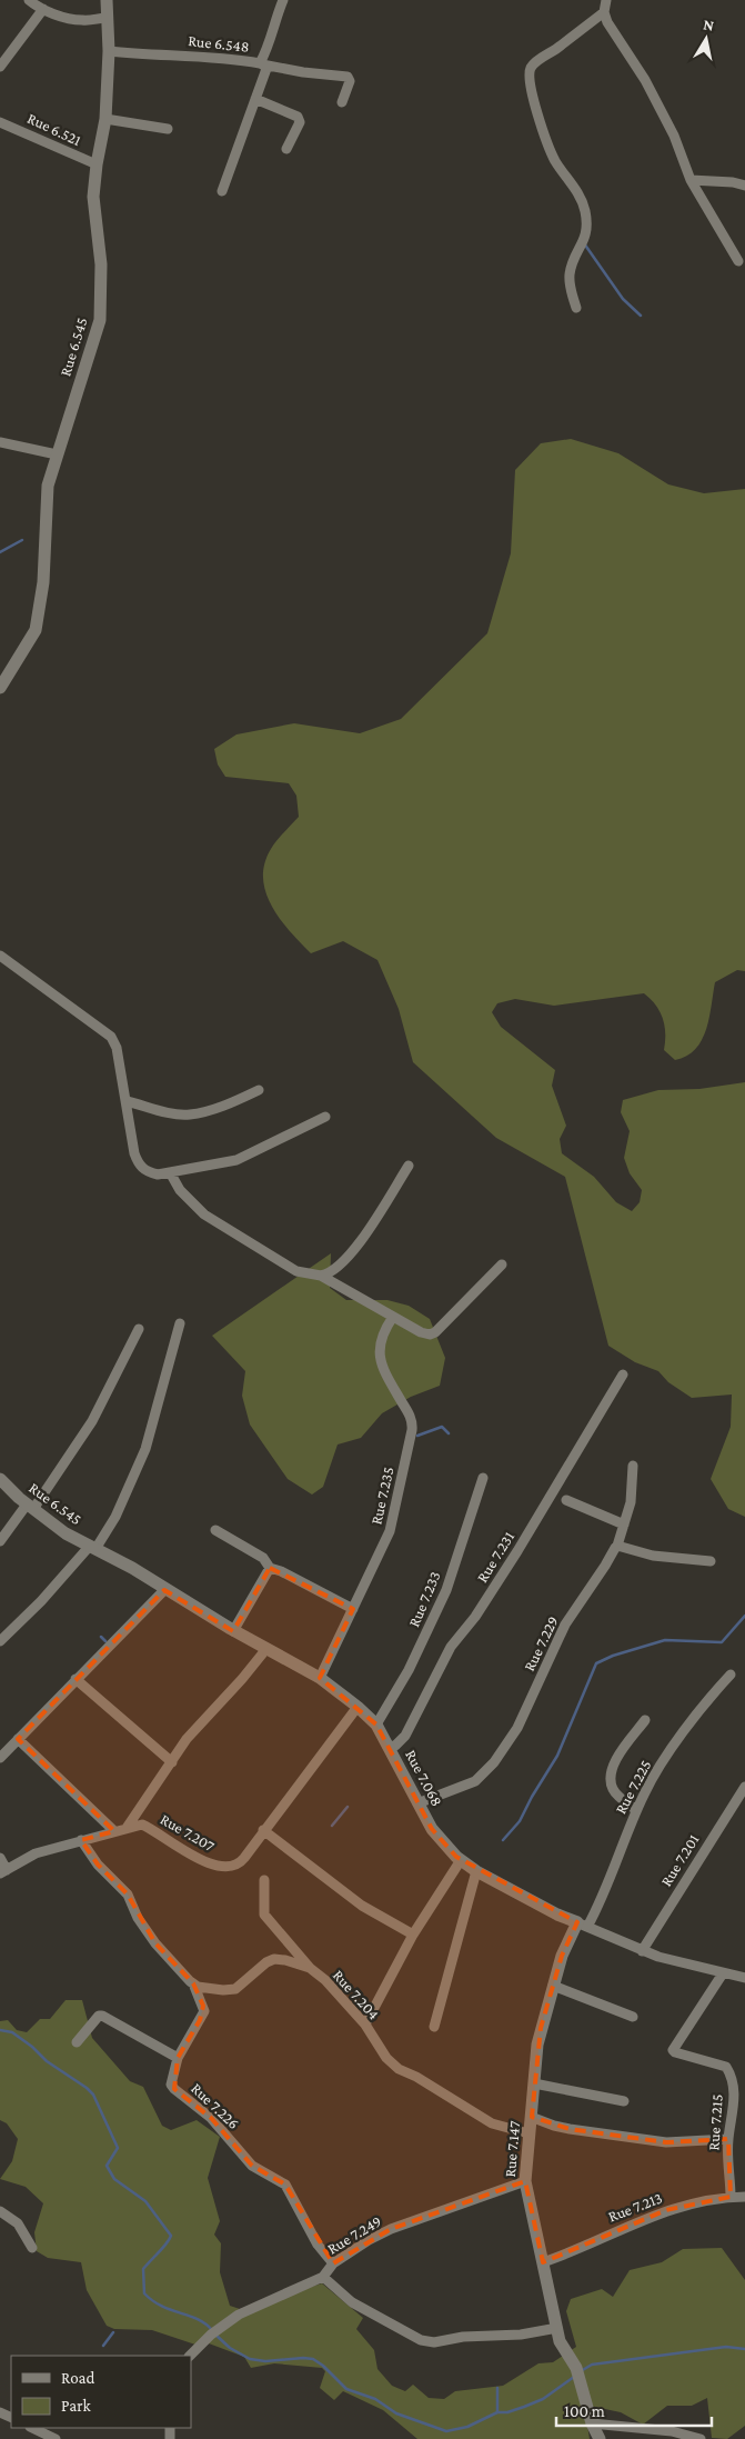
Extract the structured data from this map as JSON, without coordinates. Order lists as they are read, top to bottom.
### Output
{
  "streets": {
    "street": [
      "Rue 6.548",
      "Rue 6.521",
      "Rue 6.545",
      "Rue 7.235",
      "Rue 7.231",
      "Rue 7.233",
      "Rue 7.229",
      "Rue 7.068",
      "Rue 7.225",
      "Rue 7.207",
      "Rue 7.201",
      "Rue 7.204",
      "Rue 7.226",
      "Rue 7.215",
      "Rue 7.147",
      "Rue 7.213",
      "Rue 7.249"
    ]
  },
  "crossings": [
    ["Rue 6.548", "Rue 6.545"],
    ["Rue 6.521", "Rue 6.545"],
    ["Rue 6.545", "Rue 7.068"],
    ["Rue 7.235", "Rue 7.068"],
    ["Rue 7.231", "Rue 7.068"],
    ["Rue 7.233", "Rue 7.068"],
    ["Rue 7.229", "Rue 7.068"],
    ["Rue 7.068", "Rue 7.225"],
    ["Rue 7.068", "Rue 7.207"],
    ["Rue 7.068", "Rue 7.201"],
    ["Rue 7.068", "Rue 7.215"],
    ["Rue 7.068", "Rue 7.147"],
    ["Rue 7.225", "Rue 7.147"],
    ["Rue 7.204", "Rue 7.147"],
    ["Rue 7.226", "Rue 7.249"],
    ["Rue 7.215", "Rue 7.213"],
    ["Rue 7.147", "Rue 7.213"],
    ["Rue 7.147", "Rue 7.249"]
  ],
  "legend": ["Road", "Park"],
  "scale_bar": "100 m",
  "north": "top"
}
